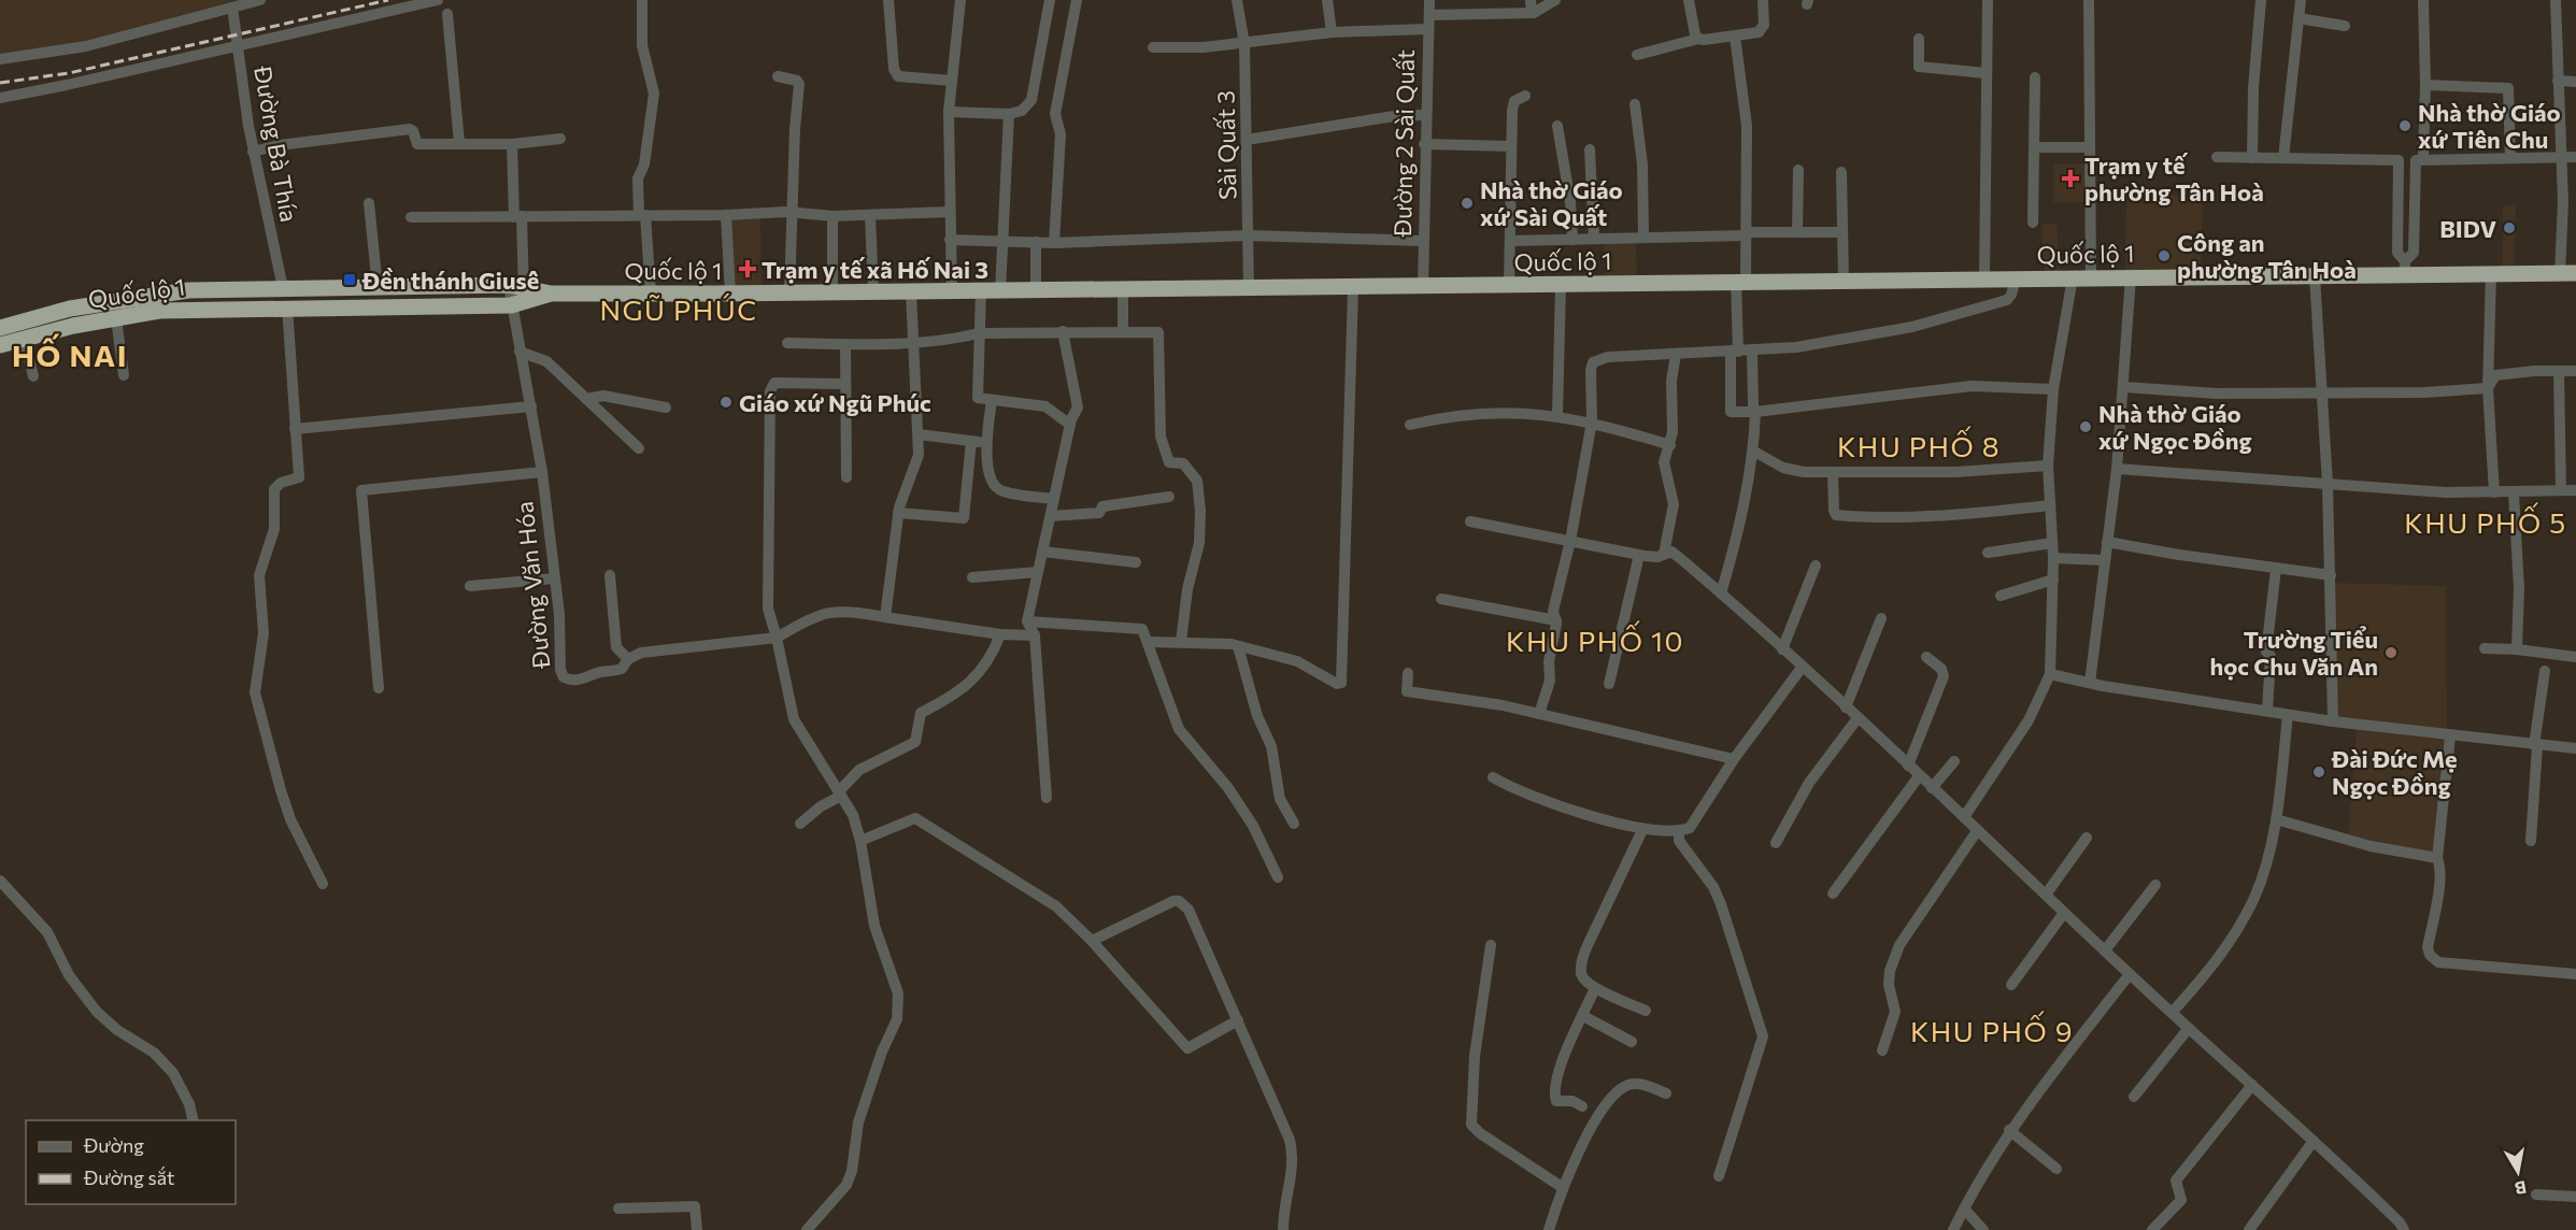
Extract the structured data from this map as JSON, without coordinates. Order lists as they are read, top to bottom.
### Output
{
  "streets": {
    "highway": ["Quốc lộ 1"],
    "street": [
      "Đường 2 Sài Quất",
      "Đường Bà Thía",
      "Sài Quất 3",
      "Đường Văn Hóa"
    ]
  },
  "crossings": [
    ["Đường 2 Sài Quất", "Quốc lộ 1"],
    ["Đường Bà Thía", "Quốc lộ 1"],
    ["Sài Quất 3", "Quốc lộ 1"],
    ["Quốc lộ 1", "Đường Văn Hóa"]
  ],
  "districts": [
    "NGŨ PHÚC",
    "HỐ NAI",
    "KHU PHỐ 8",
    "KHU PHỐ 5",
    "KHU PHỐ 10",
    "KHU PHỐ 9"
  ],
  "places": {
    "other": [
      "Nhà thờ Giáo xứ Tiên Chu",
      "Nhà thờ Giáo xứ Sài Quất",
      "BIDV",
      "Công an phường Tân Hoà",
      "Giáo xứ Ngũ Phúc",
      "Nhà thờ Giáo xứ Ngọc Đồng",
      "Trường Tiểu học Chu Văn An",
      "Đài Đức Mẹ Ngọc Đồng"
    ],
    "health": ["Trạm y tế phường Tân Hoà", "Trạm y tế xã Hố Nai 3"],
    "transit": ["Đền thánh Giusê"]
  },
  "legend": ["Đường", "Đường sắt"],
  "north": "bottom"
}
